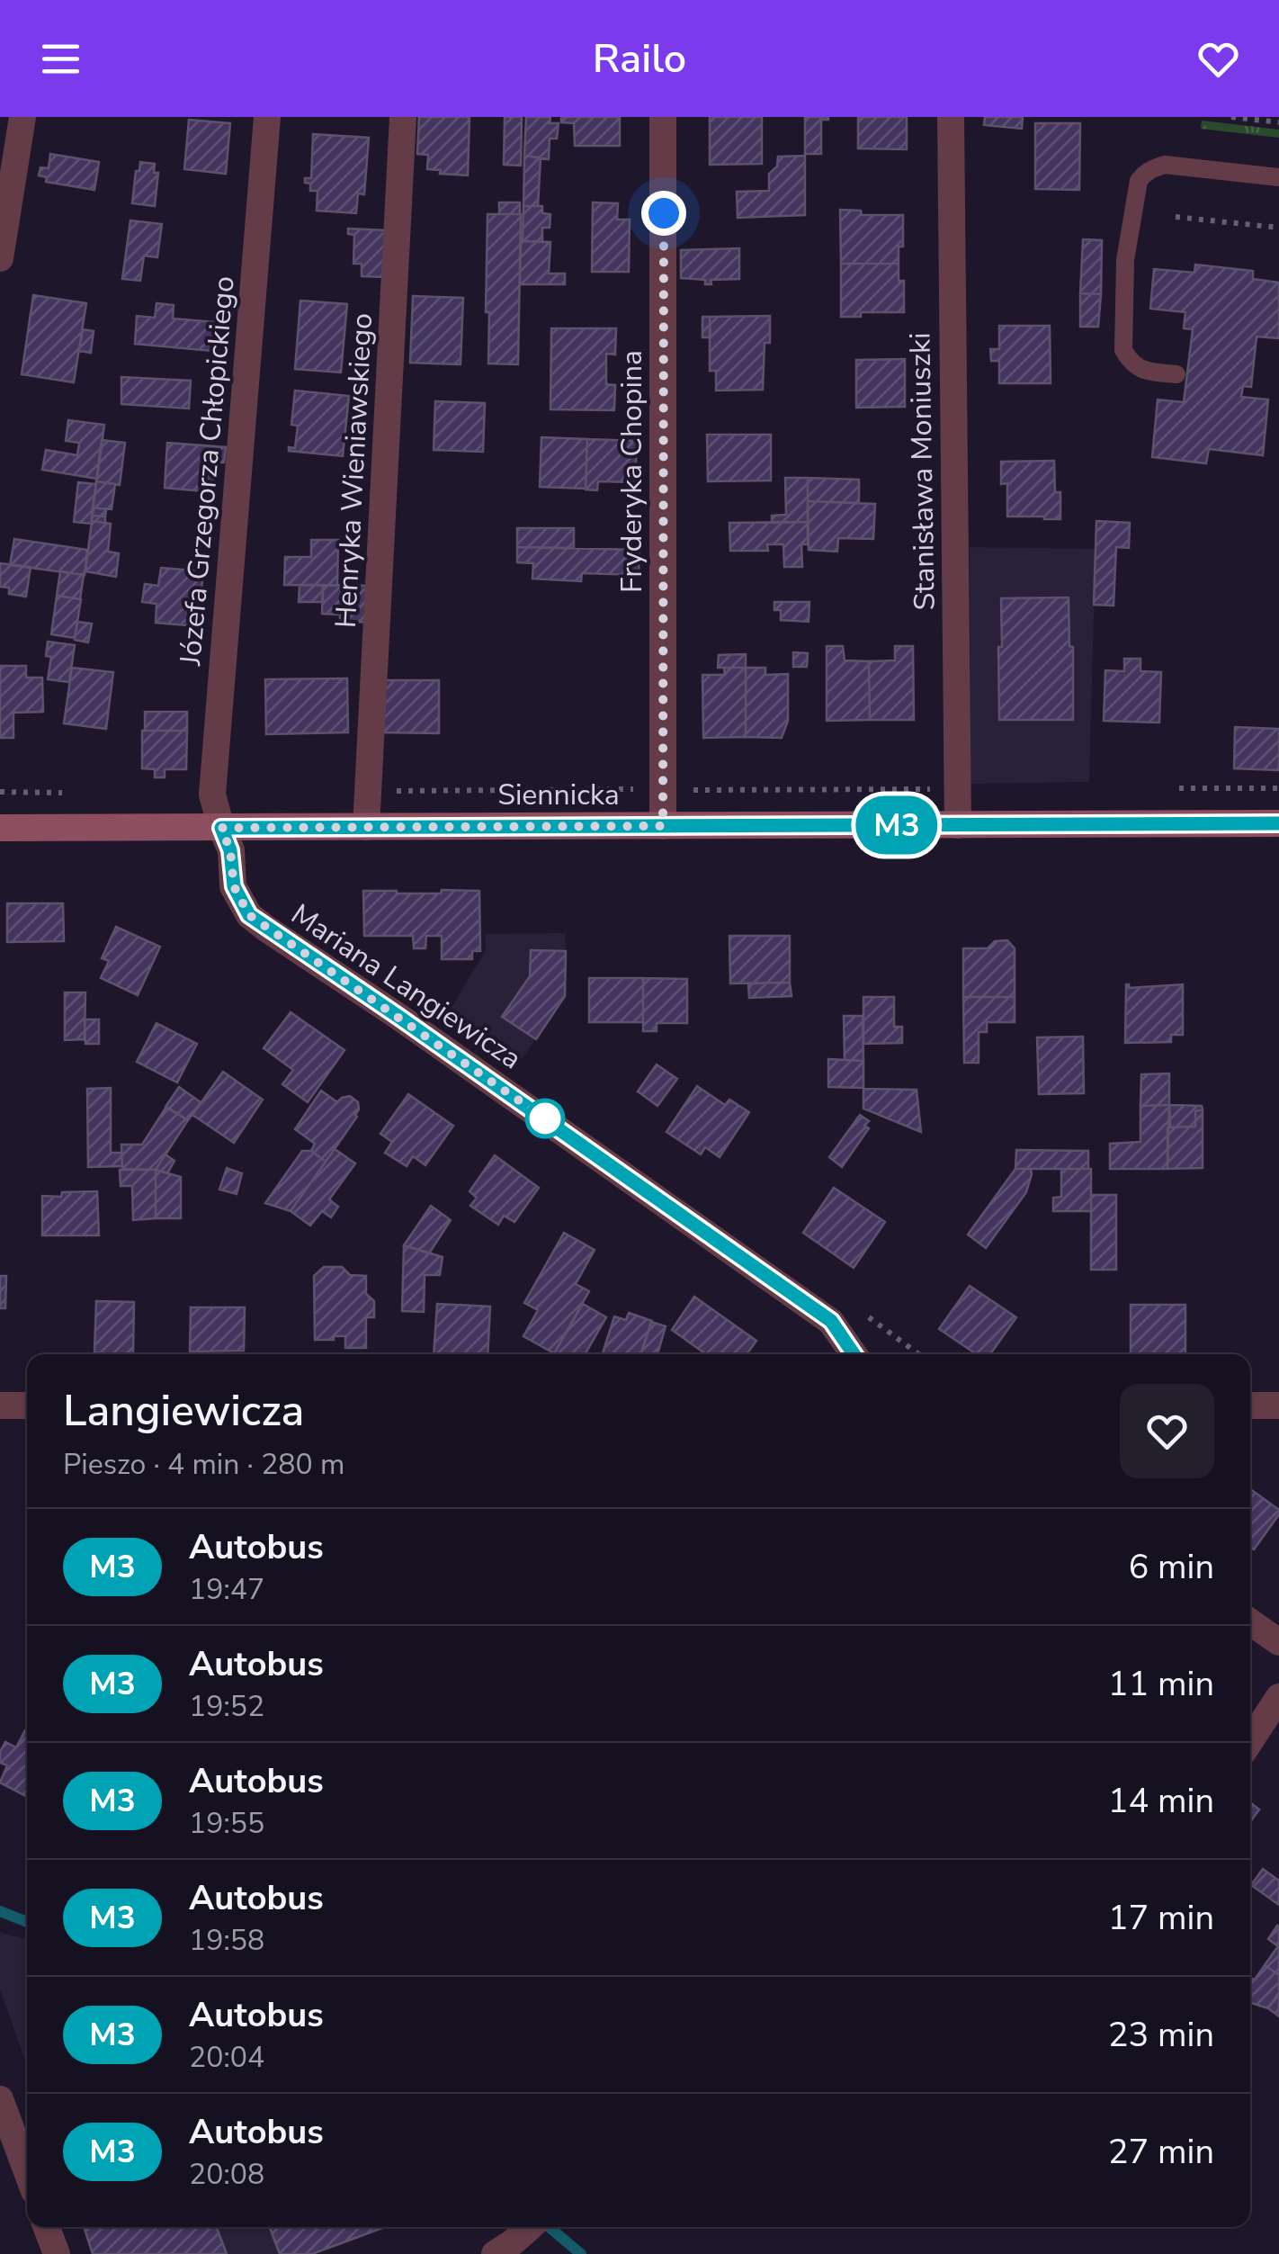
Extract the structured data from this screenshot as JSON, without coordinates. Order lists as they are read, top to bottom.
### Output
{
  "streets": {
    "main road": ["Siennicka"],
    "street": [
      "Józefa Grzegorza Chłopickiego",
      "Henryka Wieniawskiego",
      "Fryderyka Chopina",
      "Stanisława Moniuszki",
      "Mariana Langiewicza"
    ]
  },
  "crossings": [
    ["Józefa Grzegorza Chłopickiego", "Siennicka"],
    ["Józefa Grzegorza Chłopickiego", "Mariana Langiewicza"],
    ["Henryka Wieniawskiego", "Siennicka"],
    ["Fryderyka Chopina", "Siennicka"],
    ["Stanisława Moniuszki", "Siennicka"],
    ["Siennicka", "Mariana Langiewicza"]
  ],
  "lines": ["bus line M3"],
  "page": {
    "header": "Railo",
    "on_map": "M3",
    "heading": ["Langiewicza", "Pieszo · 4 min · 280 m"],
    "list": [
      {
        "mark": "M3",
        "name": "Autobus",
        "note": "19:47",
        "value": "6 min"
      },
      {
        "mark": "M3",
        "name": "Autobus",
        "note": "19:52",
        "value": "11 min"
      },
      {
        "mark": "M3",
        "name": "Autobus",
        "note": "19:55",
        "value": "14 min"
      },
      {
        "mark": "M3",
        "name": "Autobus",
        "note": "19:58",
        "value": "17 min"
      },
      {
        "mark": "M3",
        "name": "Autobus",
        "note": "20:04",
        "value": "23 min"
      },
      {
        "mark": "M3",
        "name": "Autobus",
        "note": "20:08",
        "value": "27 min"
      }
    ]
  }
}
